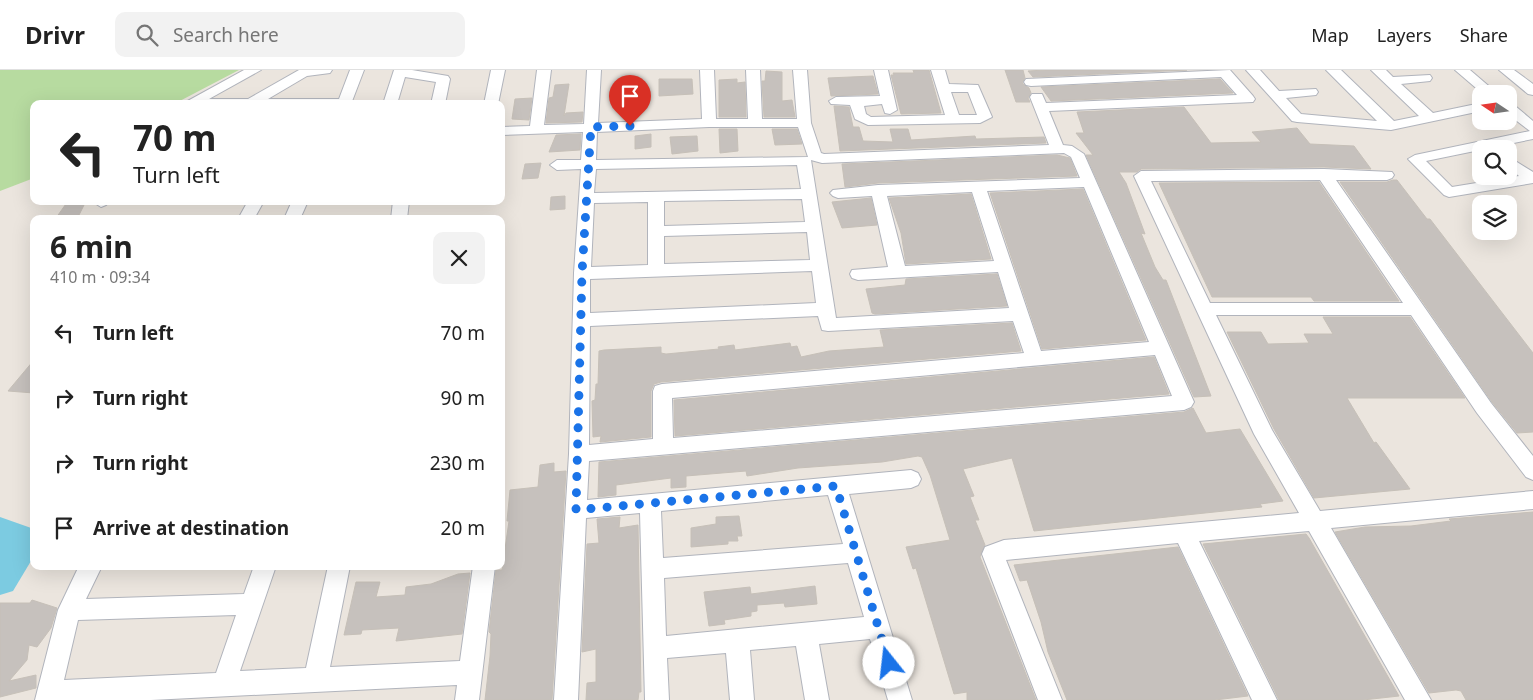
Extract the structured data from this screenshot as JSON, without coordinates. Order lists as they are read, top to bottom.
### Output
{
  "north": "left",
  "page": {
    "header": "Drivr",
    "search": "Search here",
    "nav": ["Map", "Layers", "Share"],
    "turn": ["70 m", "Turn left"],
    "heading": ["6 min", "410 m · 09:34"],
    "list": [
      {
        "name": "Turn left",
        "value": "70 m"
      },
      {
        "name": "Turn right",
        "value": "90 m"
      },
      {
        "name": "Turn right",
        "value": "230 m"
      },
      {
        "name": "Arrive at destination",
        "value": "20 m"
      }
    ]
  }
}
